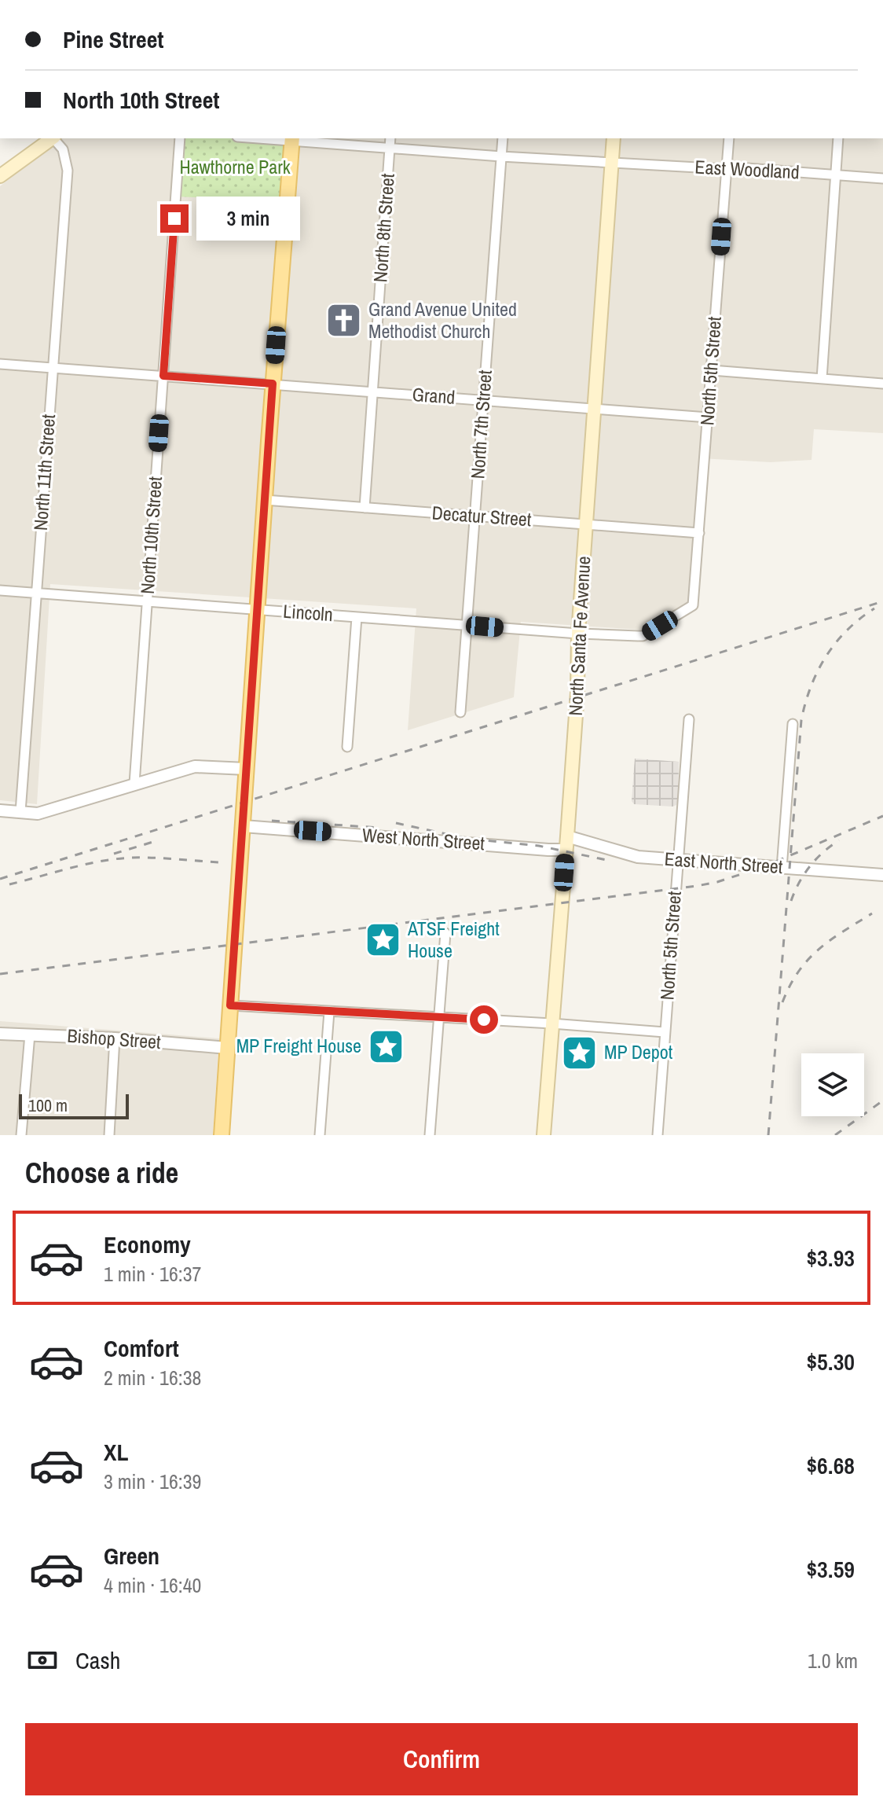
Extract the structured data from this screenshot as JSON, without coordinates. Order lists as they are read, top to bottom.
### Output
{
  "streets": {
    "main road": ["North Santa Fe Avenue"],
    "street": [
      "East Woodland",
      "North 8th Street",
      "North 5th Street",
      "Grand",
      "North 7th Street",
      "North 11th Street",
      "Decatur Street",
      "North 10th Street",
      "Lincoln",
      "West North Street",
      "East North Street",
      "Bishop Street"
    ]
  },
  "crossings": [
    ["East Woodland", "North 8th Street"],
    ["East Woodland", "North 5th Street"],
    ["East Woodland", "North 7th Street"],
    ["East Woodland", "North Santa Fe Avenue"],
    ["North 8th Street", "Grand"],
    ["North 8th Street", "Decatur Street"],
    ["North 5th Street", "Grand"],
    ["North 5th Street", "Decatur Street"],
    ["North 5th Street", "Lincoln"],
    ["North 5th Street", "East North Street"],
    ["Grand", "North 7th Street"],
    ["Grand", "North 10th Street"],
    ["Grand", "North Santa Fe Avenue"],
    ["North 7th Street", "Decatur Street"],
    ["North 7th Street", "Lincoln"],
    ["North 11th Street", "Lincoln"],
    ["Decatur Street", "North Santa Fe Avenue"],
    ["North 10th Street", "Lincoln"],
    ["Lincoln", "North Santa Fe Avenue"],
    ["North Santa Fe Avenue", "West North Street"],
    ["North Santa Fe Avenue", "East North Street"],
    ["West North Street", "East North Street"]
  ],
  "parks": ["Hawthorne Park"],
  "places": {
    "church": ["Grand Avenue United Methodist Church"],
    "place": ["ATSF Freight House", "MP Freight House", "MP Depot"]
  },
  "scale_bar": "100 m",
  "page": {
    "banner": ["Pine Street", "North 10th Street"],
    "bubble": "3 min",
    "scale": "100 m",
    "heading": "Choose a ride",
    "list": [
      {
        "name": "Economy",
        "note": "1 min · 16:37",
        "value": "$3.93"
      },
      {
        "name": "Comfort",
        "note": "2 min · 16:38",
        "value": "$5.30"
      },
      {
        "name": "XL",
        "note": "3 min · 16:39",
        "value": "$6.68"
      },
      {
        "name": "Green",
        "note": "4 min · 16:40",
        "value": "$3.59"
      }
    ],
    "pay": ["Cash", "1.0 km"],
    "buttons": "Confirm"
  }
}
